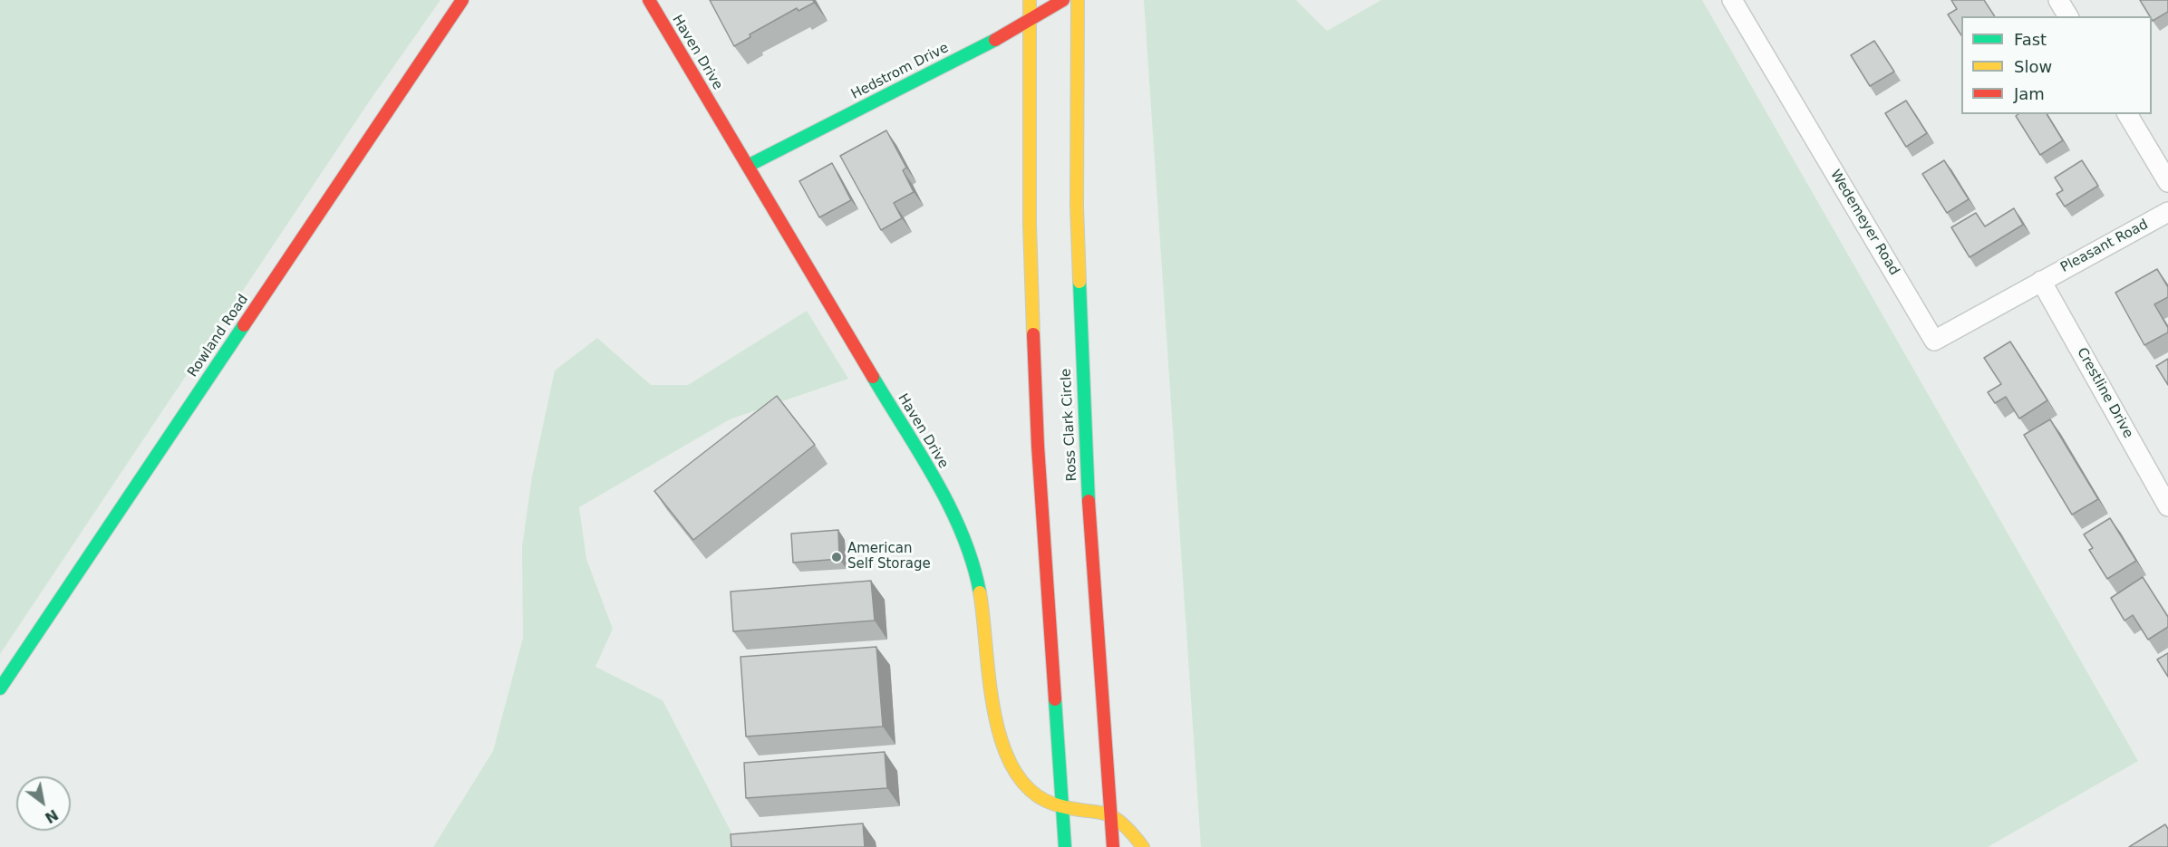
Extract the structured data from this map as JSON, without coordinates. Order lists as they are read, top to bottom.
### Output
{
  "streets": {
    "main road": [
      "Haven Drive",
      "Hedstrom Drive",
      "Rowland Road",
      "Ross Clark Circle"
    ],
    "street": ["Wedemeyer Road", "Pleasant Road", "Crestline Drive"]
  },
  "crossings": [
    ["Haven Drive", "Hedstrom Drive"],
    ["Haven Drive", "Ross Clark Circle"],
    ["Wedemeyer Road", "Pleasant Road"],
    ["Wedemeyer Road", "Crestline Drive"],
    ["Pleasant Road", "Crestline Drive"]
  ],
  "places": ["American Self Storage"],
  "legend": ["Fast", "Slow", "Jam"],
  "north": "bottom right"
}
